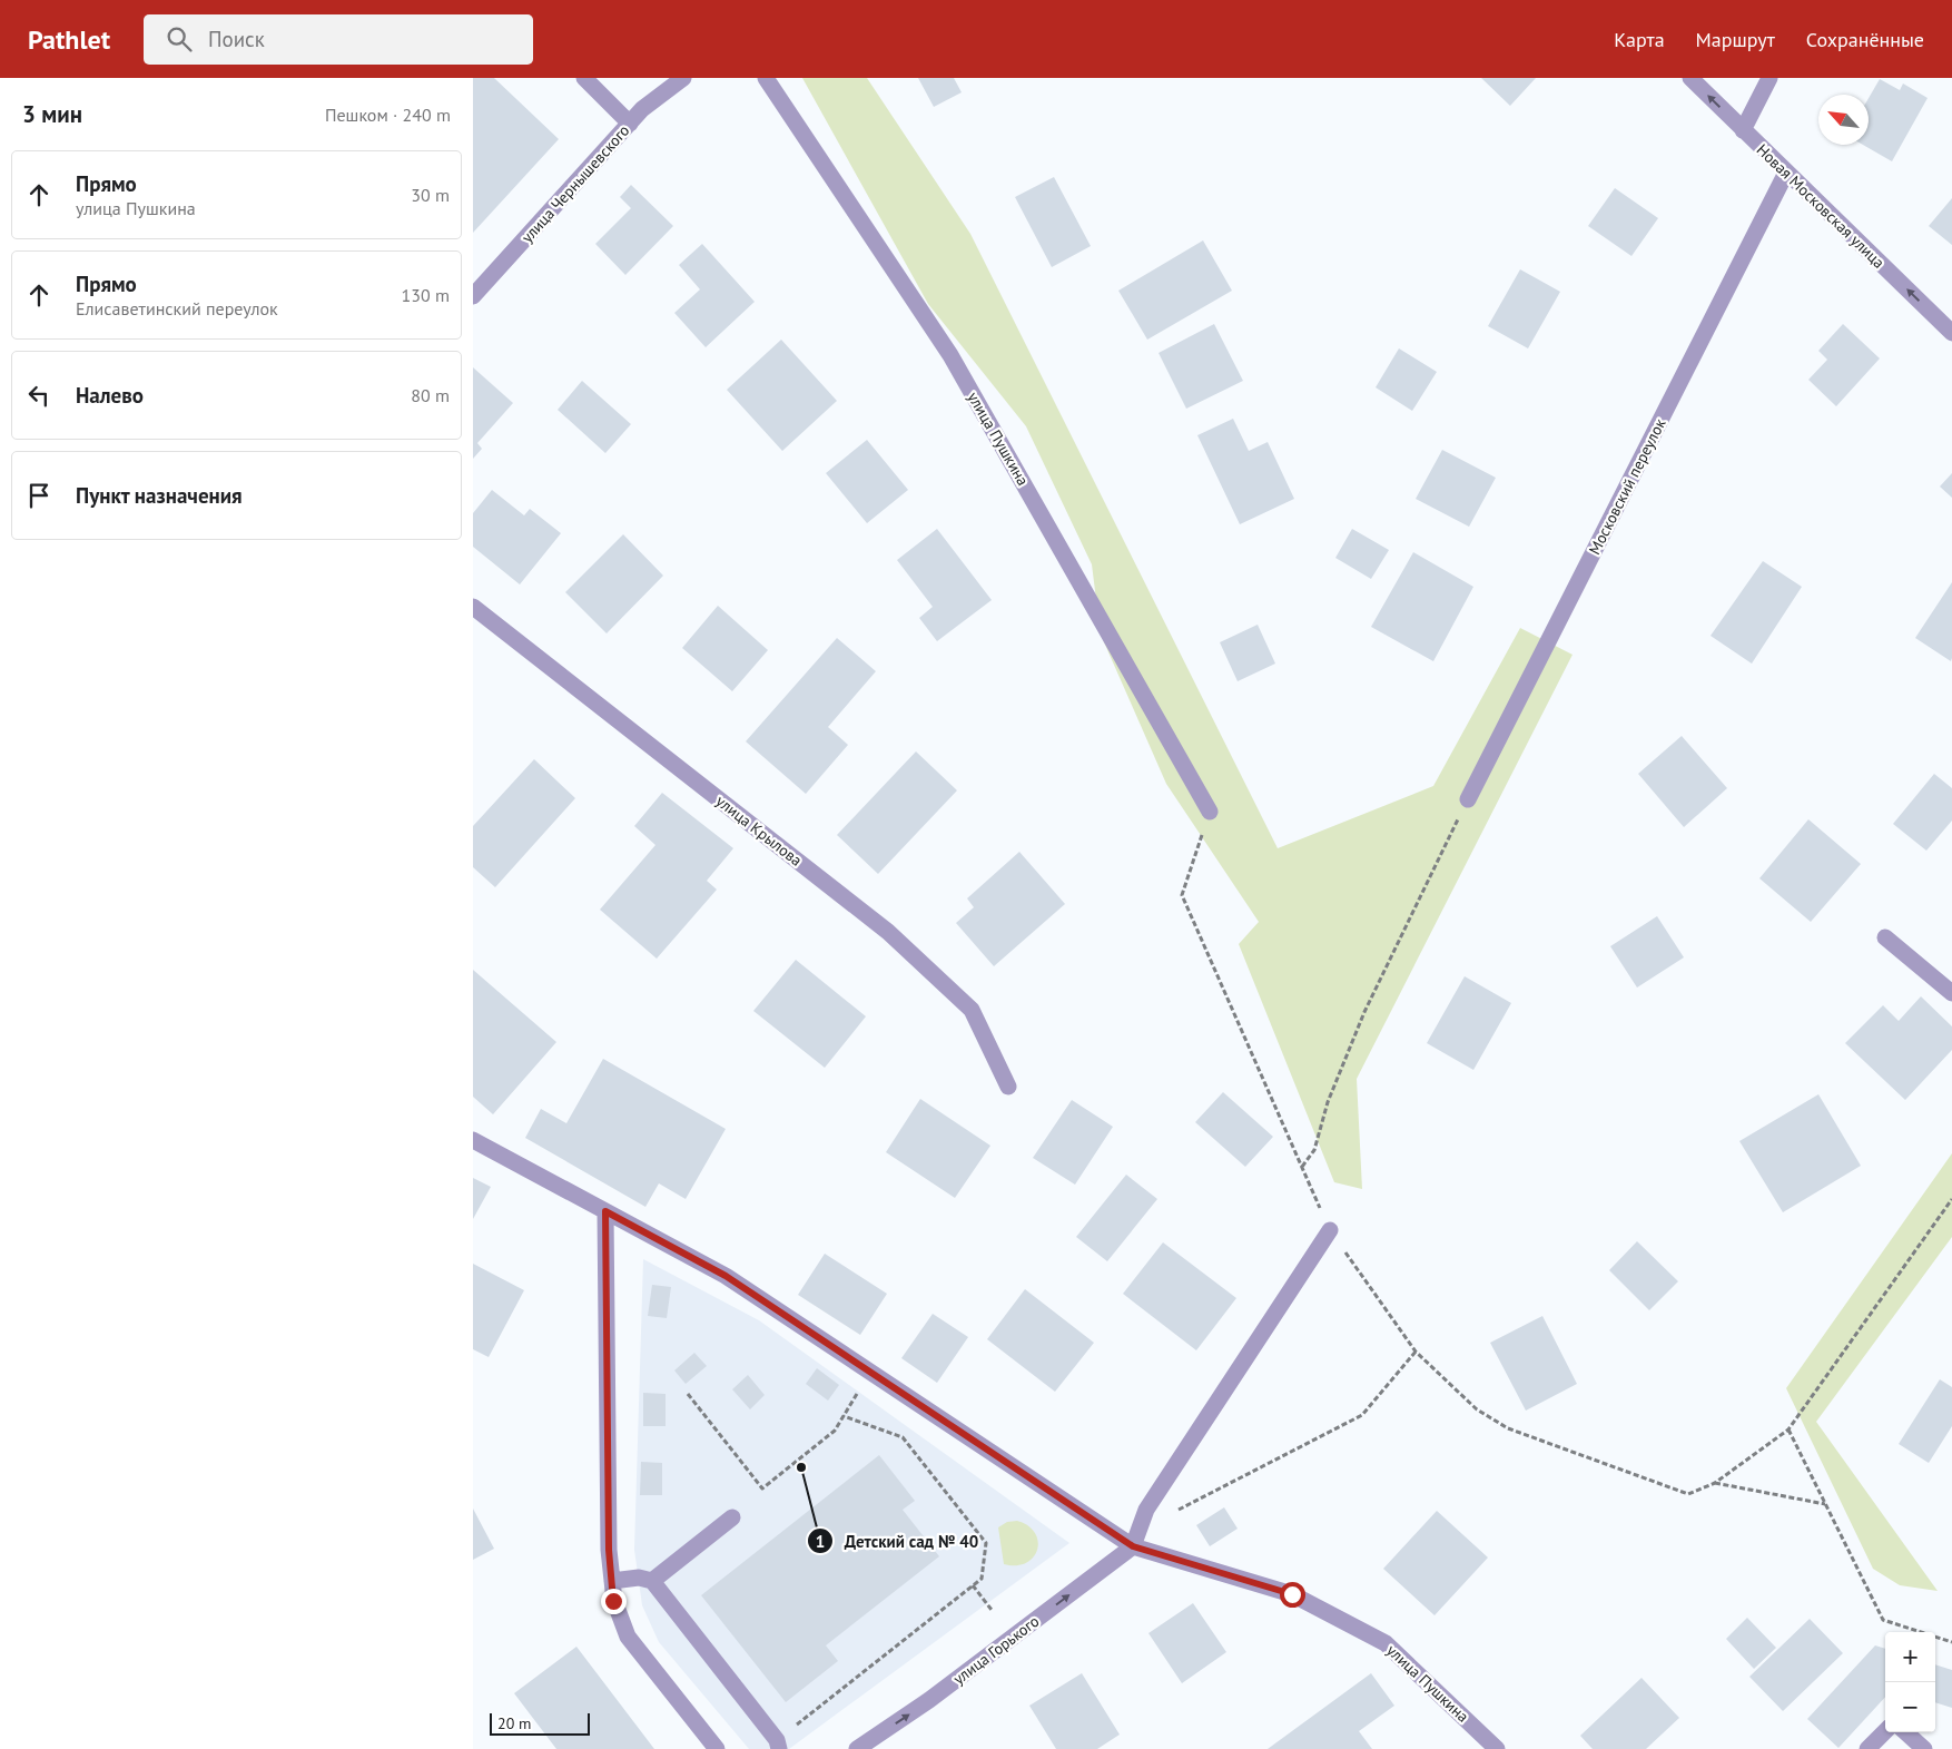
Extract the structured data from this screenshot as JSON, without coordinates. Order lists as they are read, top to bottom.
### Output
{
  "streets": {
    "street": [
      "улица Чернышевского",
      "Новая Московская улица",
      "улица Пушкина",
      "Московский переулок",
      "улица Крылова",
      "улица Горького"
    ]
  },
  "crossings": [
    ["Новая Московская улица", "Московский переулок"],
    ["улица Пушкина", "улица Горького"]
  ],
  "one_way": ["Новая Московская улица", "улица Горького"],
  "places": ["Детский сад № 40"],
  "scale_bar": "20 m",
  "north": "top left",
  "page": {
    "header": "Pathlet",
    "search": "Поиск",
    "nav": ["Карта", "Маршрут", "Сохранённые"],
    "heading": ["3 мин", "Пешком · 240 m"],
    "list": [
      ["Прямо", "улица Пушкина", "30 m"],
      ["Прямо", "Елисаветинский переулок", "130 m"],
      ["Налево", "80 m"],
      "Пункт назначения"
    ],
    "map_buttons": ["+", "−"],
    "scale": "20 m"
  }
}
